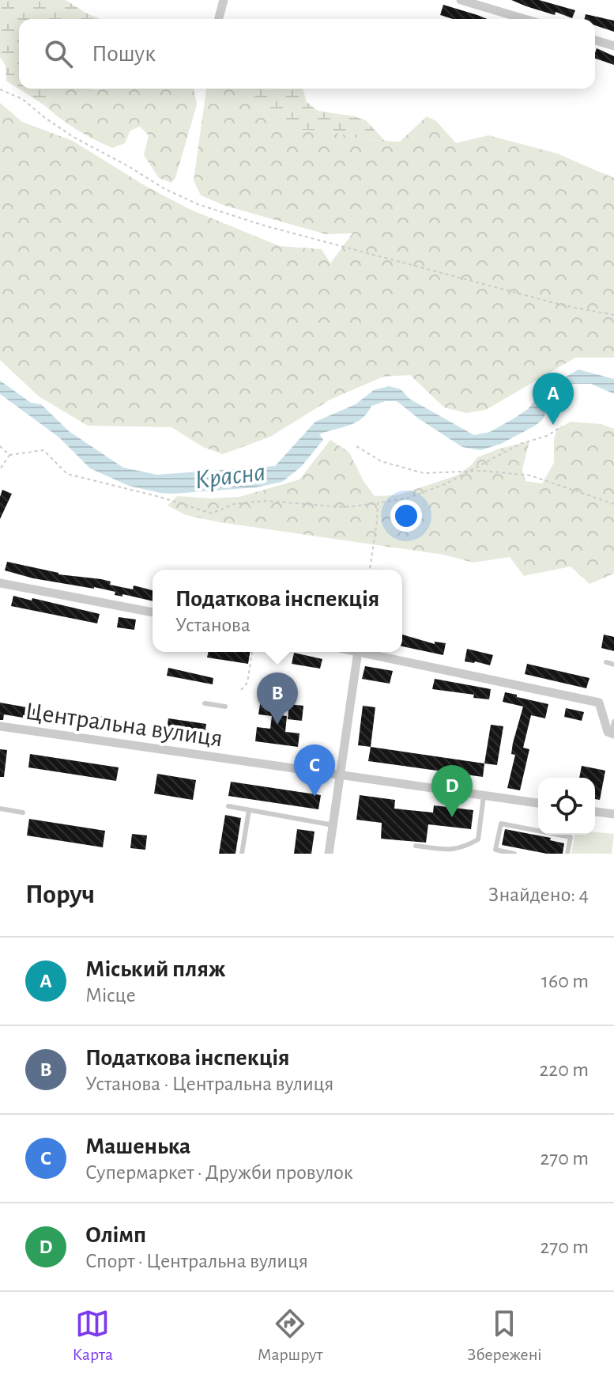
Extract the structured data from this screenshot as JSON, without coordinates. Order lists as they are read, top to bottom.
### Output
{
  "streets": {
    "street": ["Центральна вулиця"]
  },
  "water": ["Красна"],
  "page": {
    "search": "Пошук",
    "pins": [
      "A",
      "B",
      "C",
      "D"
    ],
    "popup": ["Податкова інспекція", "Установа"],
    "heading": ["Поруч", "Знайдено: 4"],
    "list": [
      {
        "mark": "A",
        "name": "Міський пляж",
        "note": "Місце",
        "value": "160 m"
      },
      {
        "mark": "B",
        "name": "Податкова інспекція",
        "note": "Установа · Центральна вулиця",
        "value": "220 m"
      },
      {
        "mark": "C",
        "name": "Машенька",
        "note": "Супермаркет · Дружби провулок",
        "value": "270 m"
      },
      {
        "mark": "D",
        "name": "Олімп",
        "note": "Спорт · Центральна вулиця",
        "value": "270 m"
      }
    ],
    "nav": ["Карта", "Маршрут", "Збережені"]
  }
}
